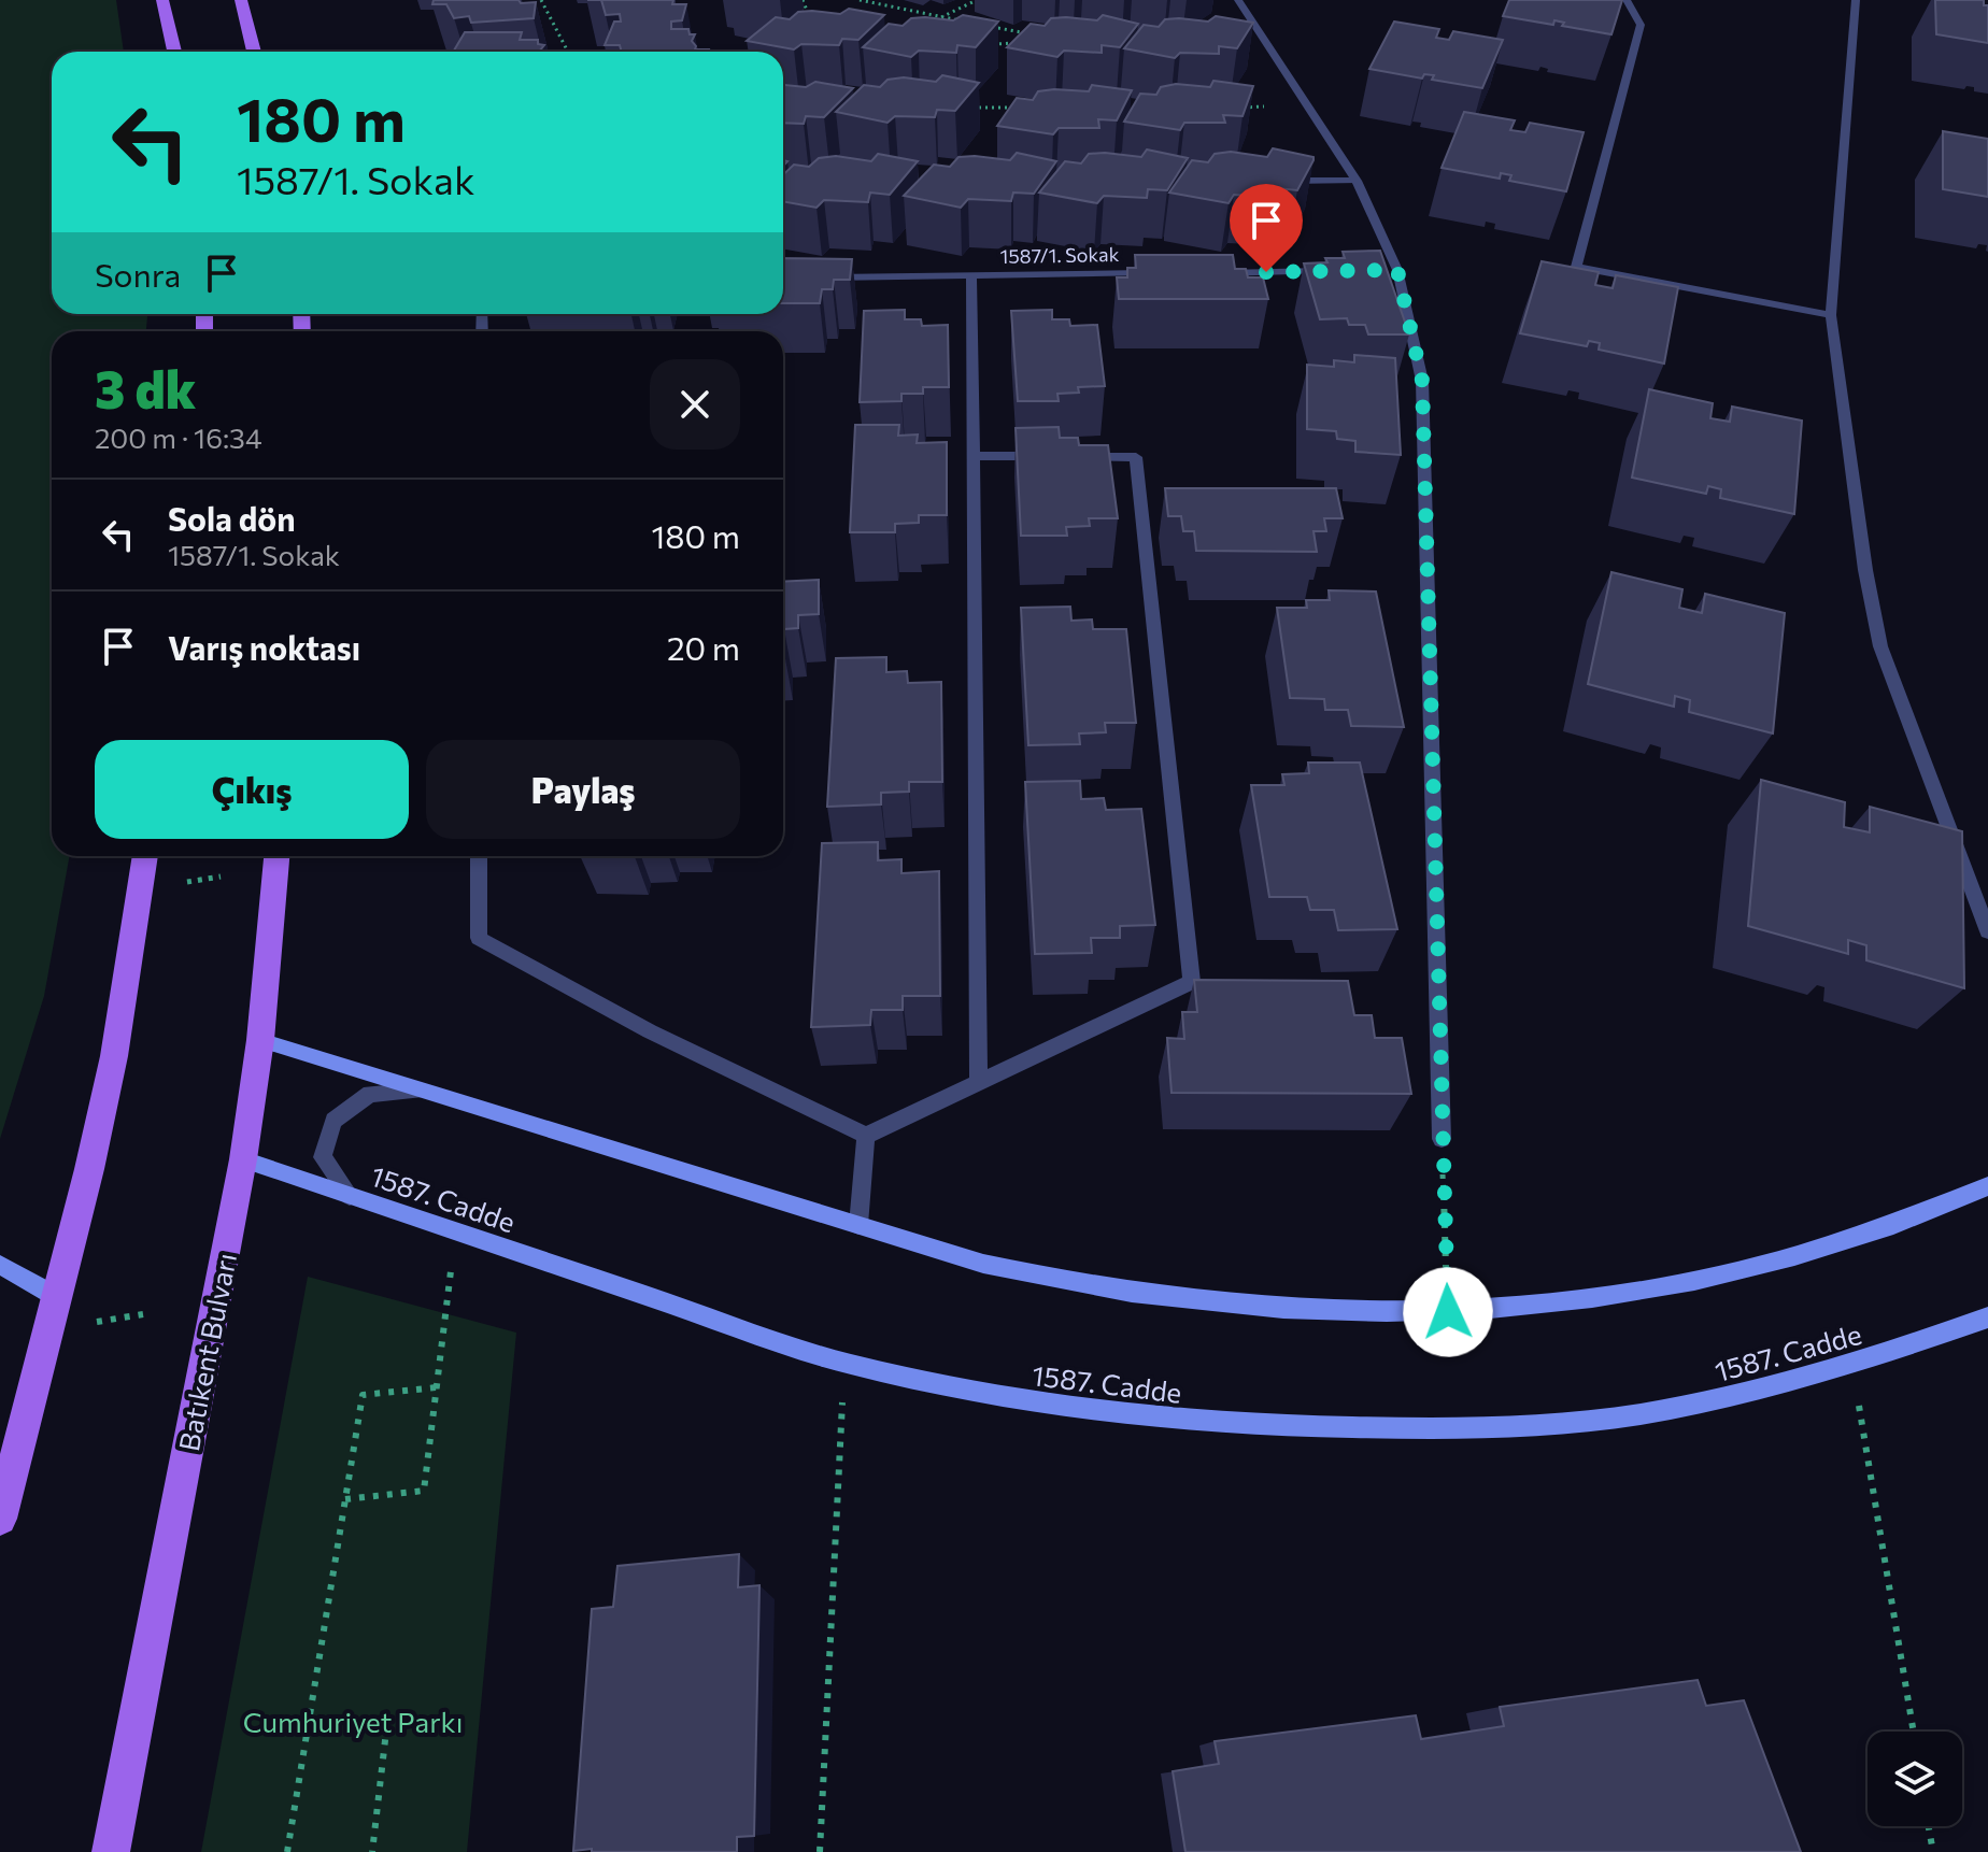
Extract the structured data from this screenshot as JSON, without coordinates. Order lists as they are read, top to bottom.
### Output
{
  "streets": {
    "main road": ["1587. Cadde", "Batıkent Bulvarı"],
    "street": ["1587/1. Sokak"]
  },
  "crossings": [
    ["1587. Cadde", "Batıkent Bulvarı"]
  ],
  "parks": ["Cumhuriyet Parkı"],
  "page": {
    "turn": ["180 m", "1587/1. Sokak"],
    "then": "Sonra",
    "heading": ["3 dk", "200 m · 16:34"],
    "list": [
      {
        "name": "Sola dön",
        "note": "1587/1. Sokak",
        "value": "180 m"
      },
      {
        "name": "Varış noktası",
        "value": "20 m"
      }
    ],
    "buttons": ["Çıkış", "Paylaş"]
  }
}
